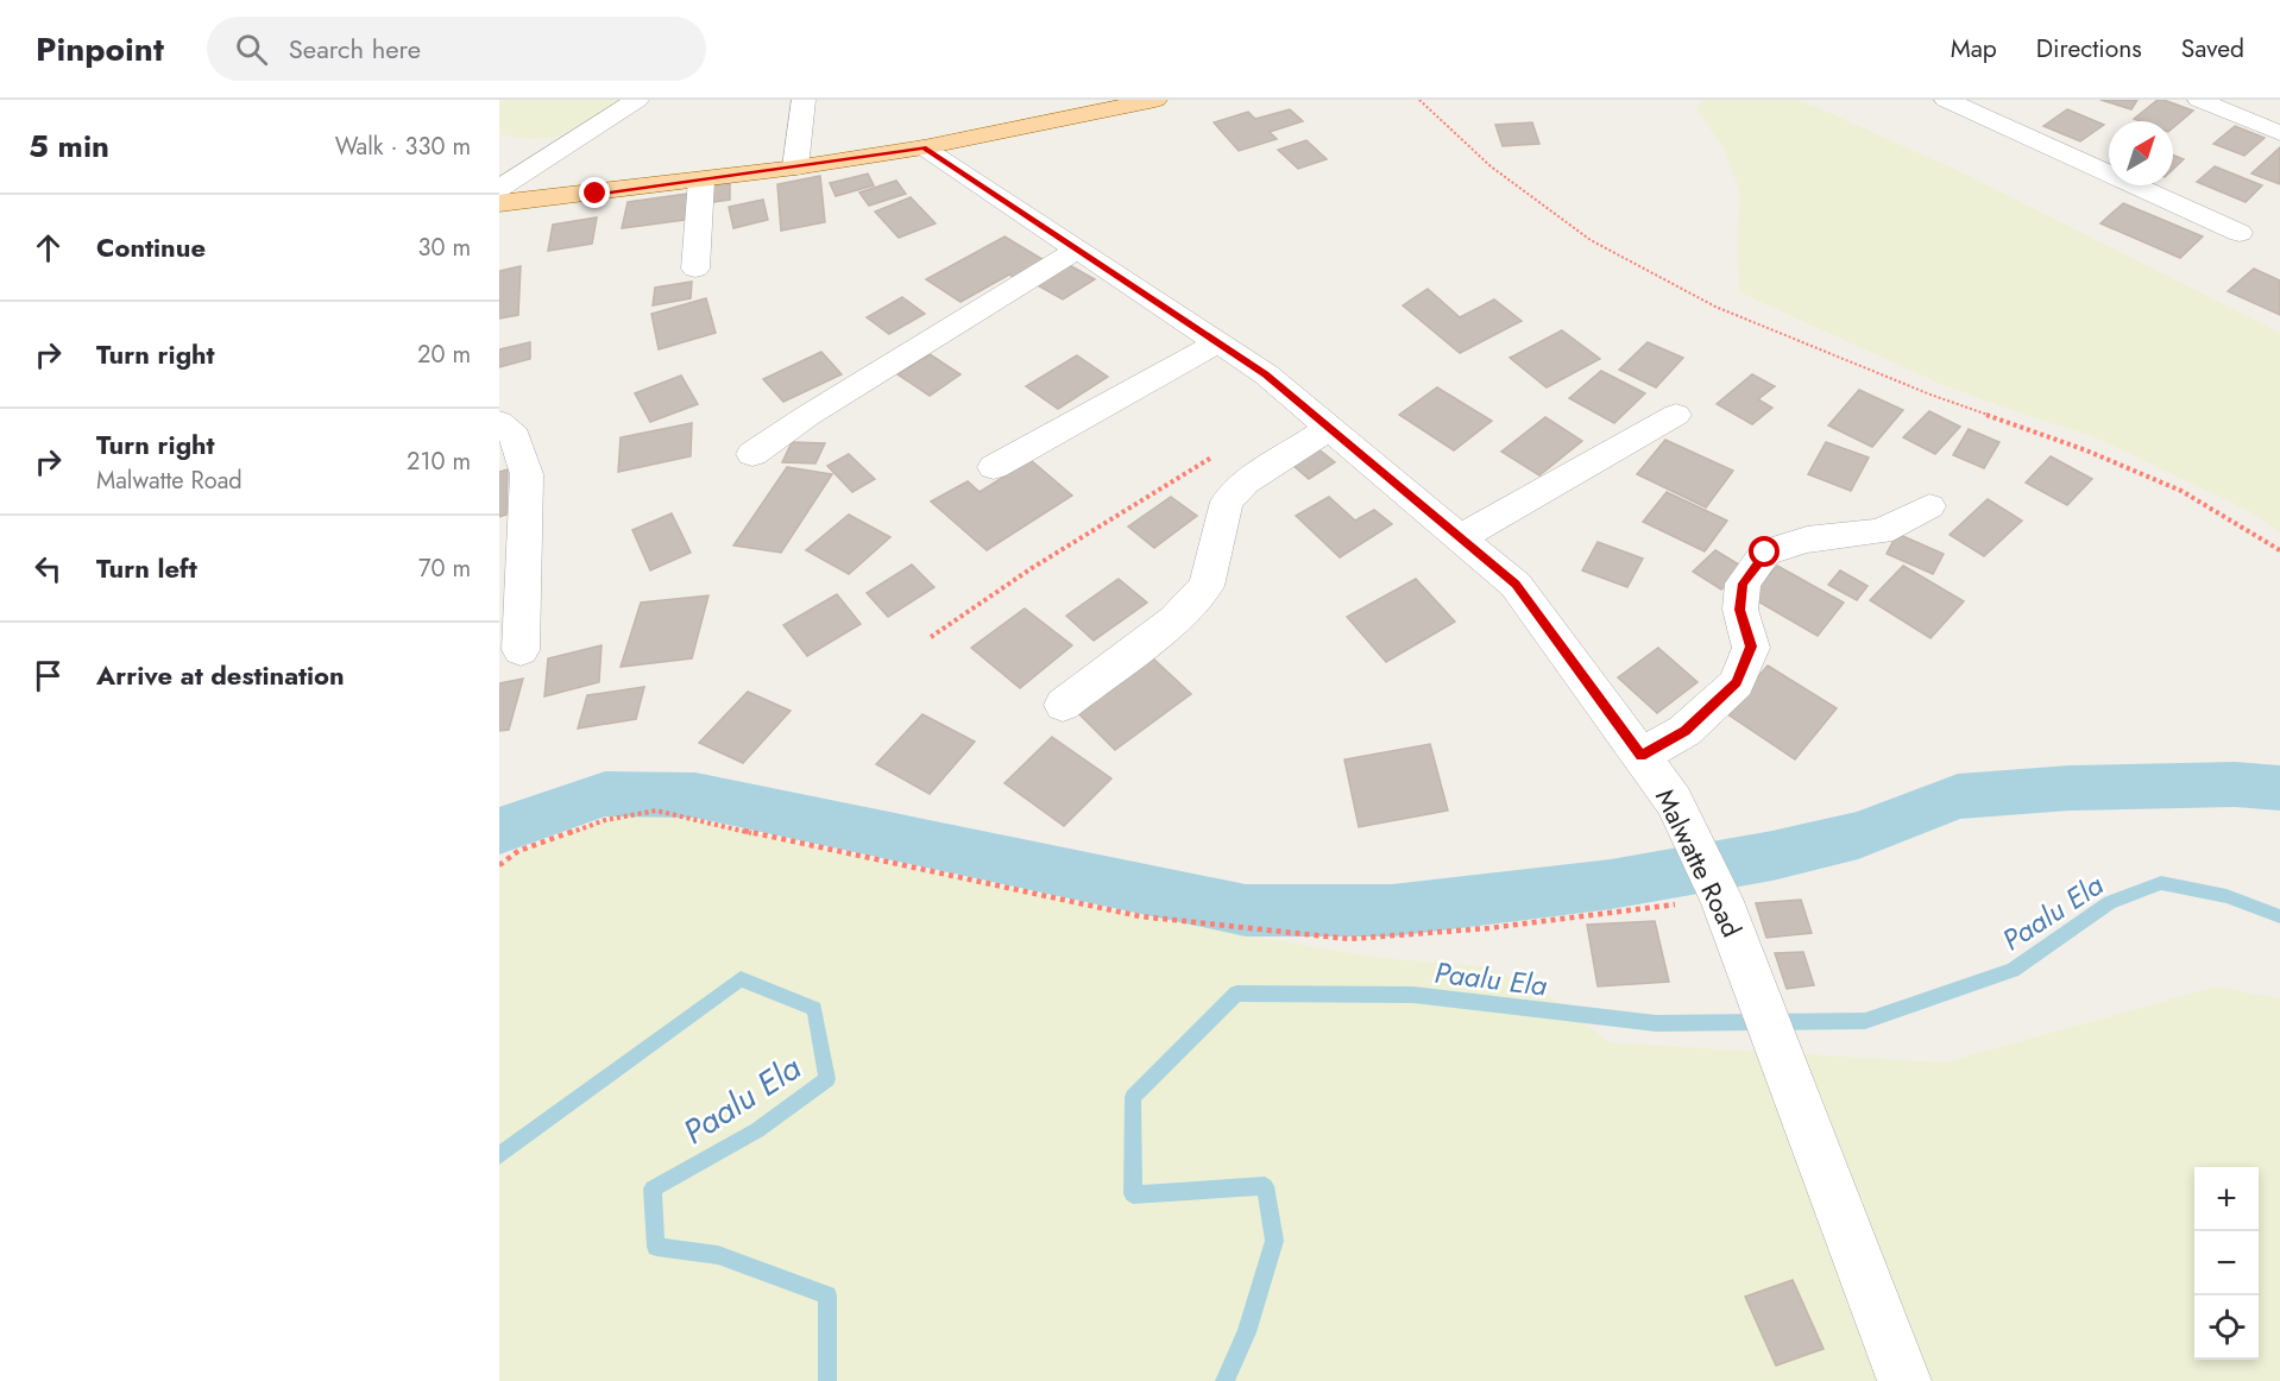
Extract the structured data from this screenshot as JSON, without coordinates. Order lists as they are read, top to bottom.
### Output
{
  "streets": {
    "street": ["Malwatte Road"]
  },
  "water": ["Paalu Ela"],
  "north": "top right",
  "page": {
    "header": "Pinpoint",
    "search": "Search here",
    "nav": ["Map", "Directions", "Saved"],
    "heading": ["5 min", "Walk · 330 m"],
    "list": [
      ["Continue", "30 m"],
      ["Turn right", "20 m"],
      ["Turn right", "Malwatte Road", "210 m"],
      ["Turn left", "70 m"],
      "Arrive at destination"
    ],
    "map_buttons": ["+", "−"]
  }
}
